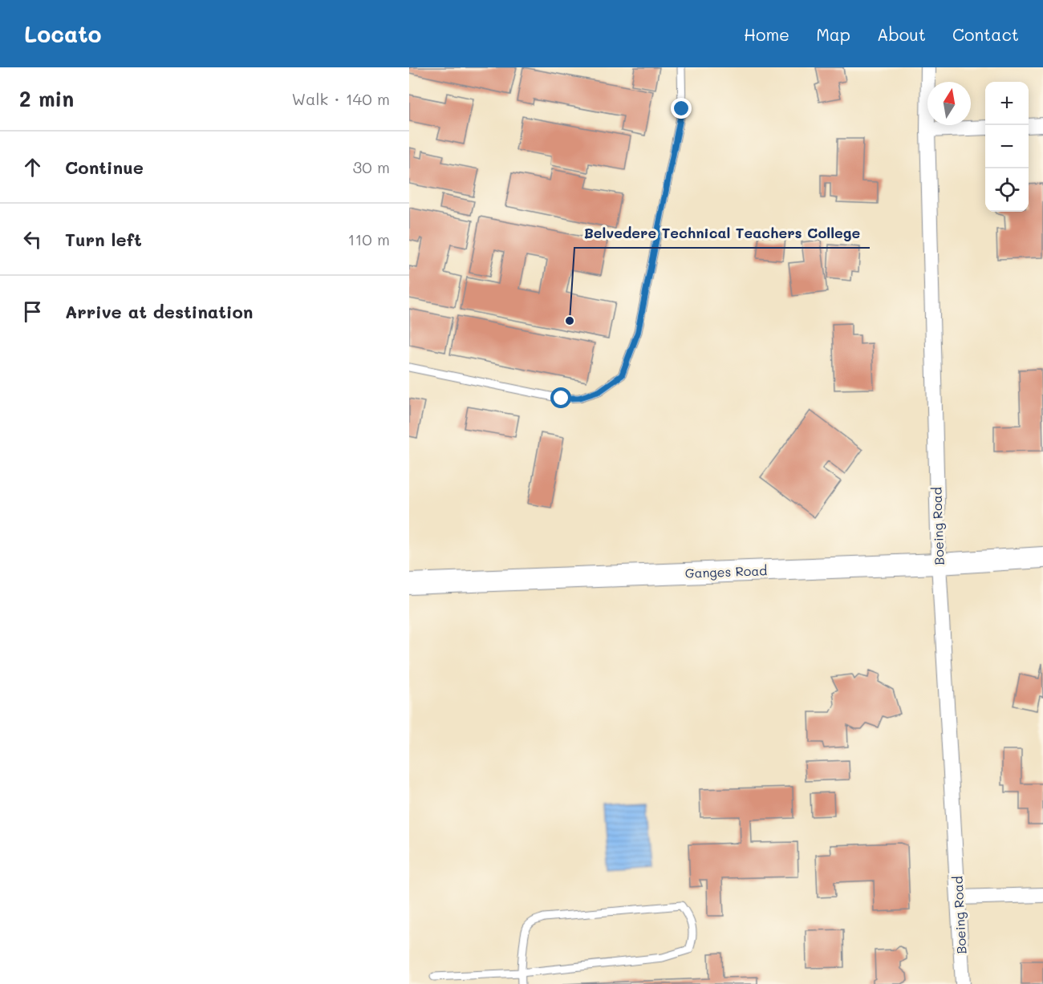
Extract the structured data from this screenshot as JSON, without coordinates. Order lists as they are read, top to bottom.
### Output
{
  "streets": {
    "street": ["Boeing Road", "Ganges Road"]
  },
  "crossings": [
    ["Boeing Road", "Ganges Road"]
  ],
  "places": ["Belvedere Technical Teachers College"],
  "north": "top",
  "page": {
    "header": "Locato",
    "nav": [
      "Home",
      "Map",
      "About",
      "Contact"
    ],
    "heading": ["2 min", "Walk · 140 m"],
    "map_buttons": ["+", "−"],
    "list": [
      ["Continue", "30 m"],
      ["Turn left", "110 m"],
      "Arrive at destination"
    ]
  }
}
